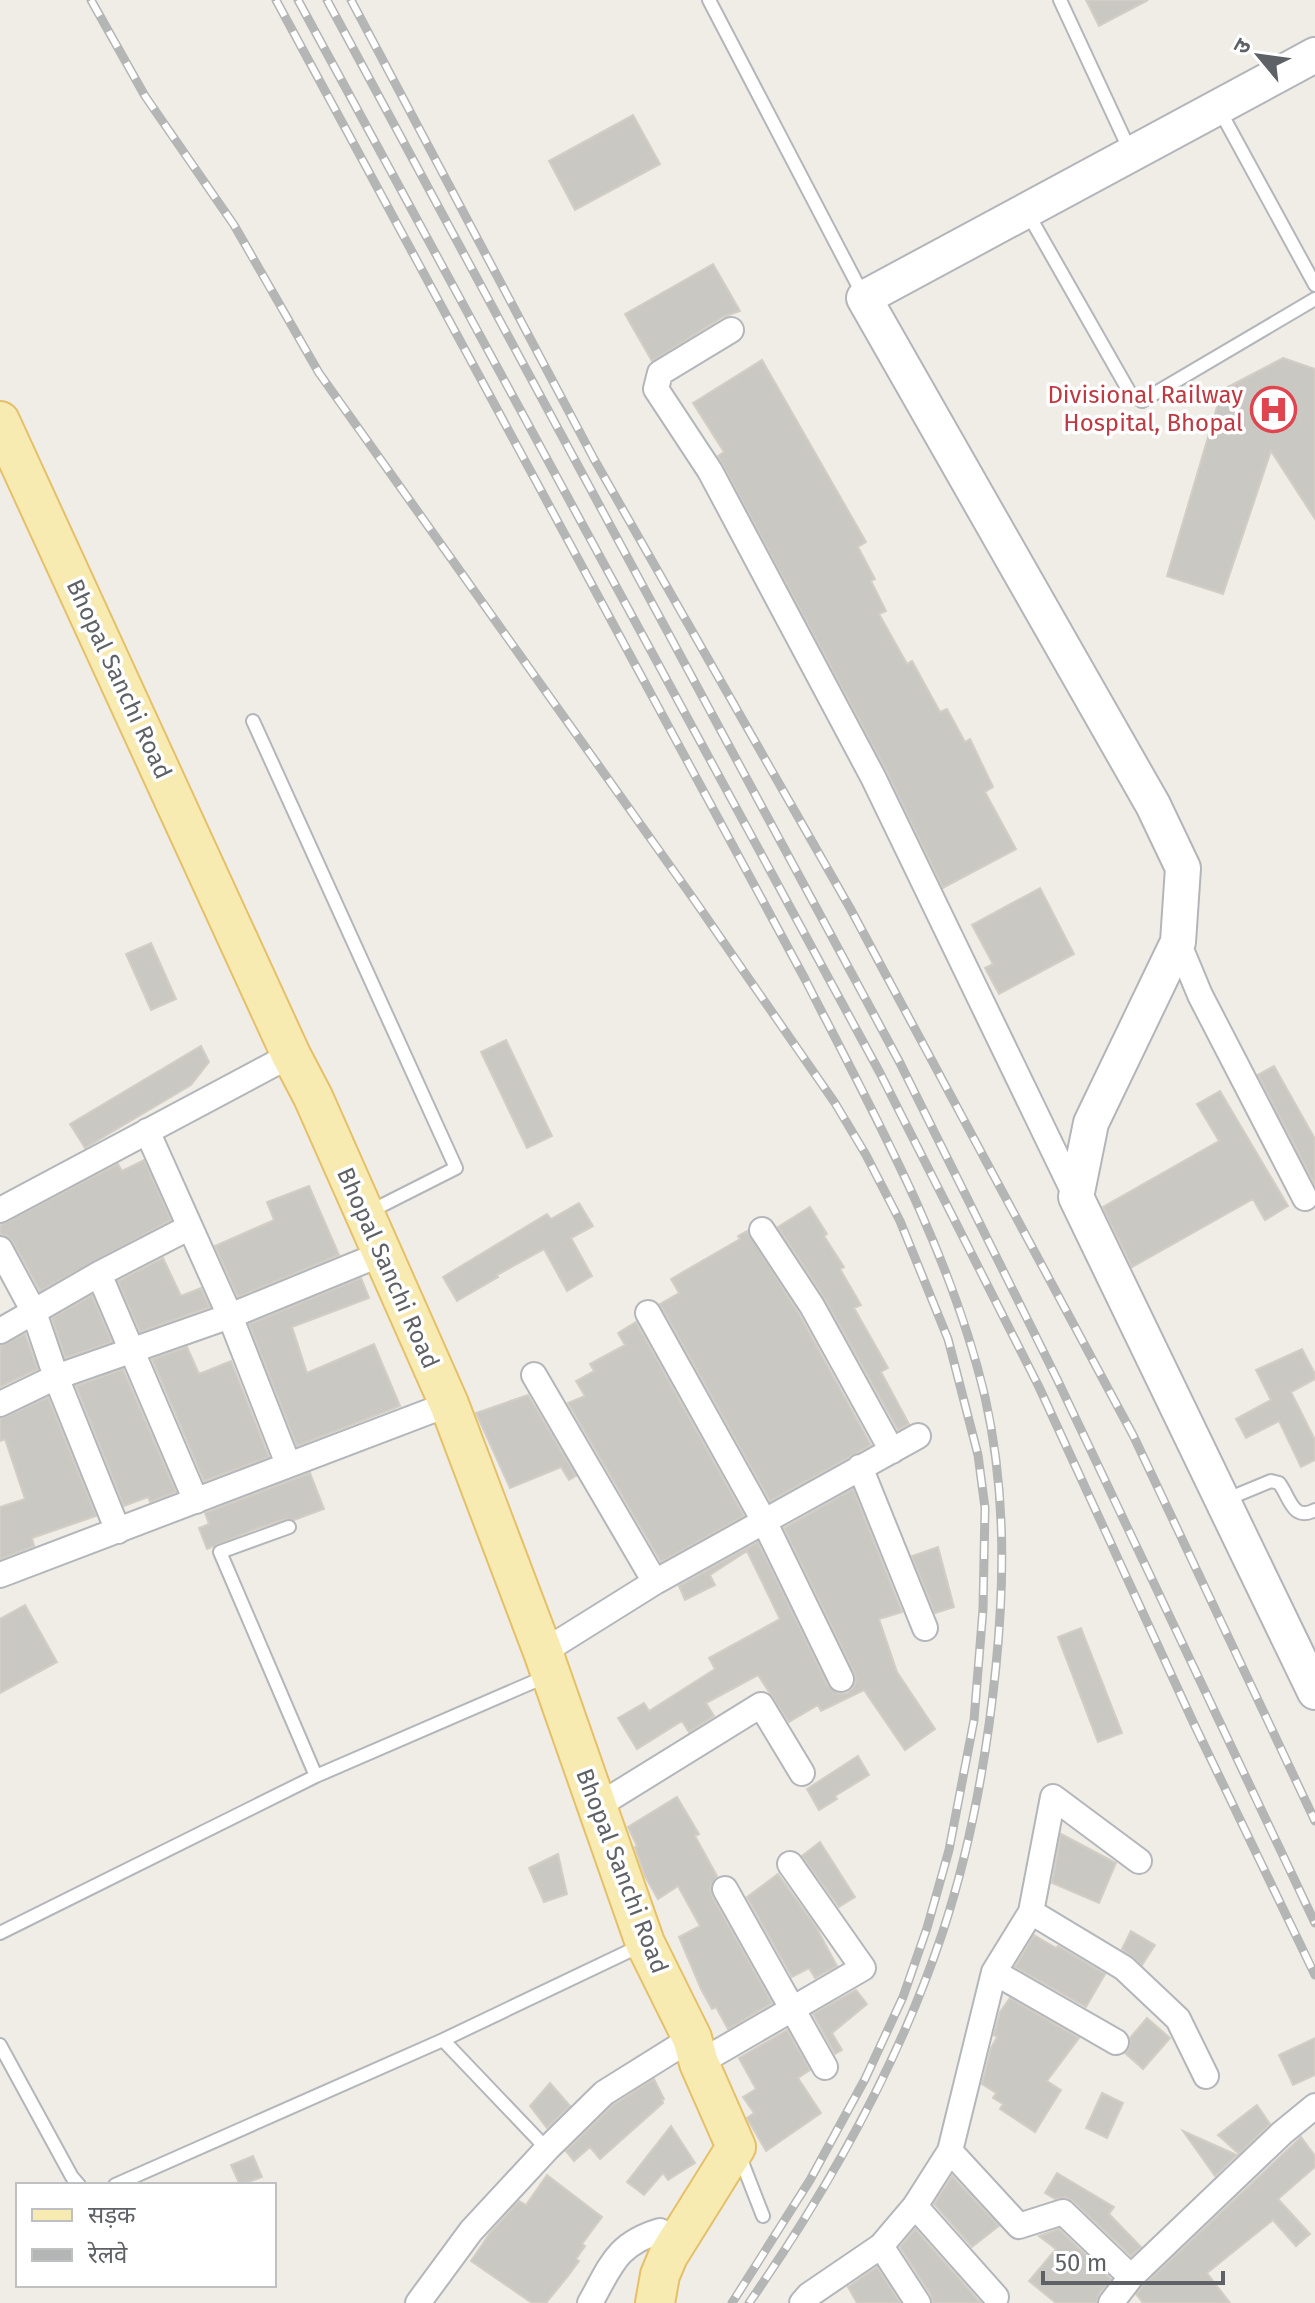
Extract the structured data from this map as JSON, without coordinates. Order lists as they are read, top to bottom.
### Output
{
  "streets": {
    "main road": ["Bhopal Sanchi Road"]
  },
  "places": {
    "hospital": ["Divisional Railway Hospital, Bhopal"]
  },
  "legend": ["सड़क", "रेलवे"],
  "scale_bar": "50 m",
  "north": "top left"
}
